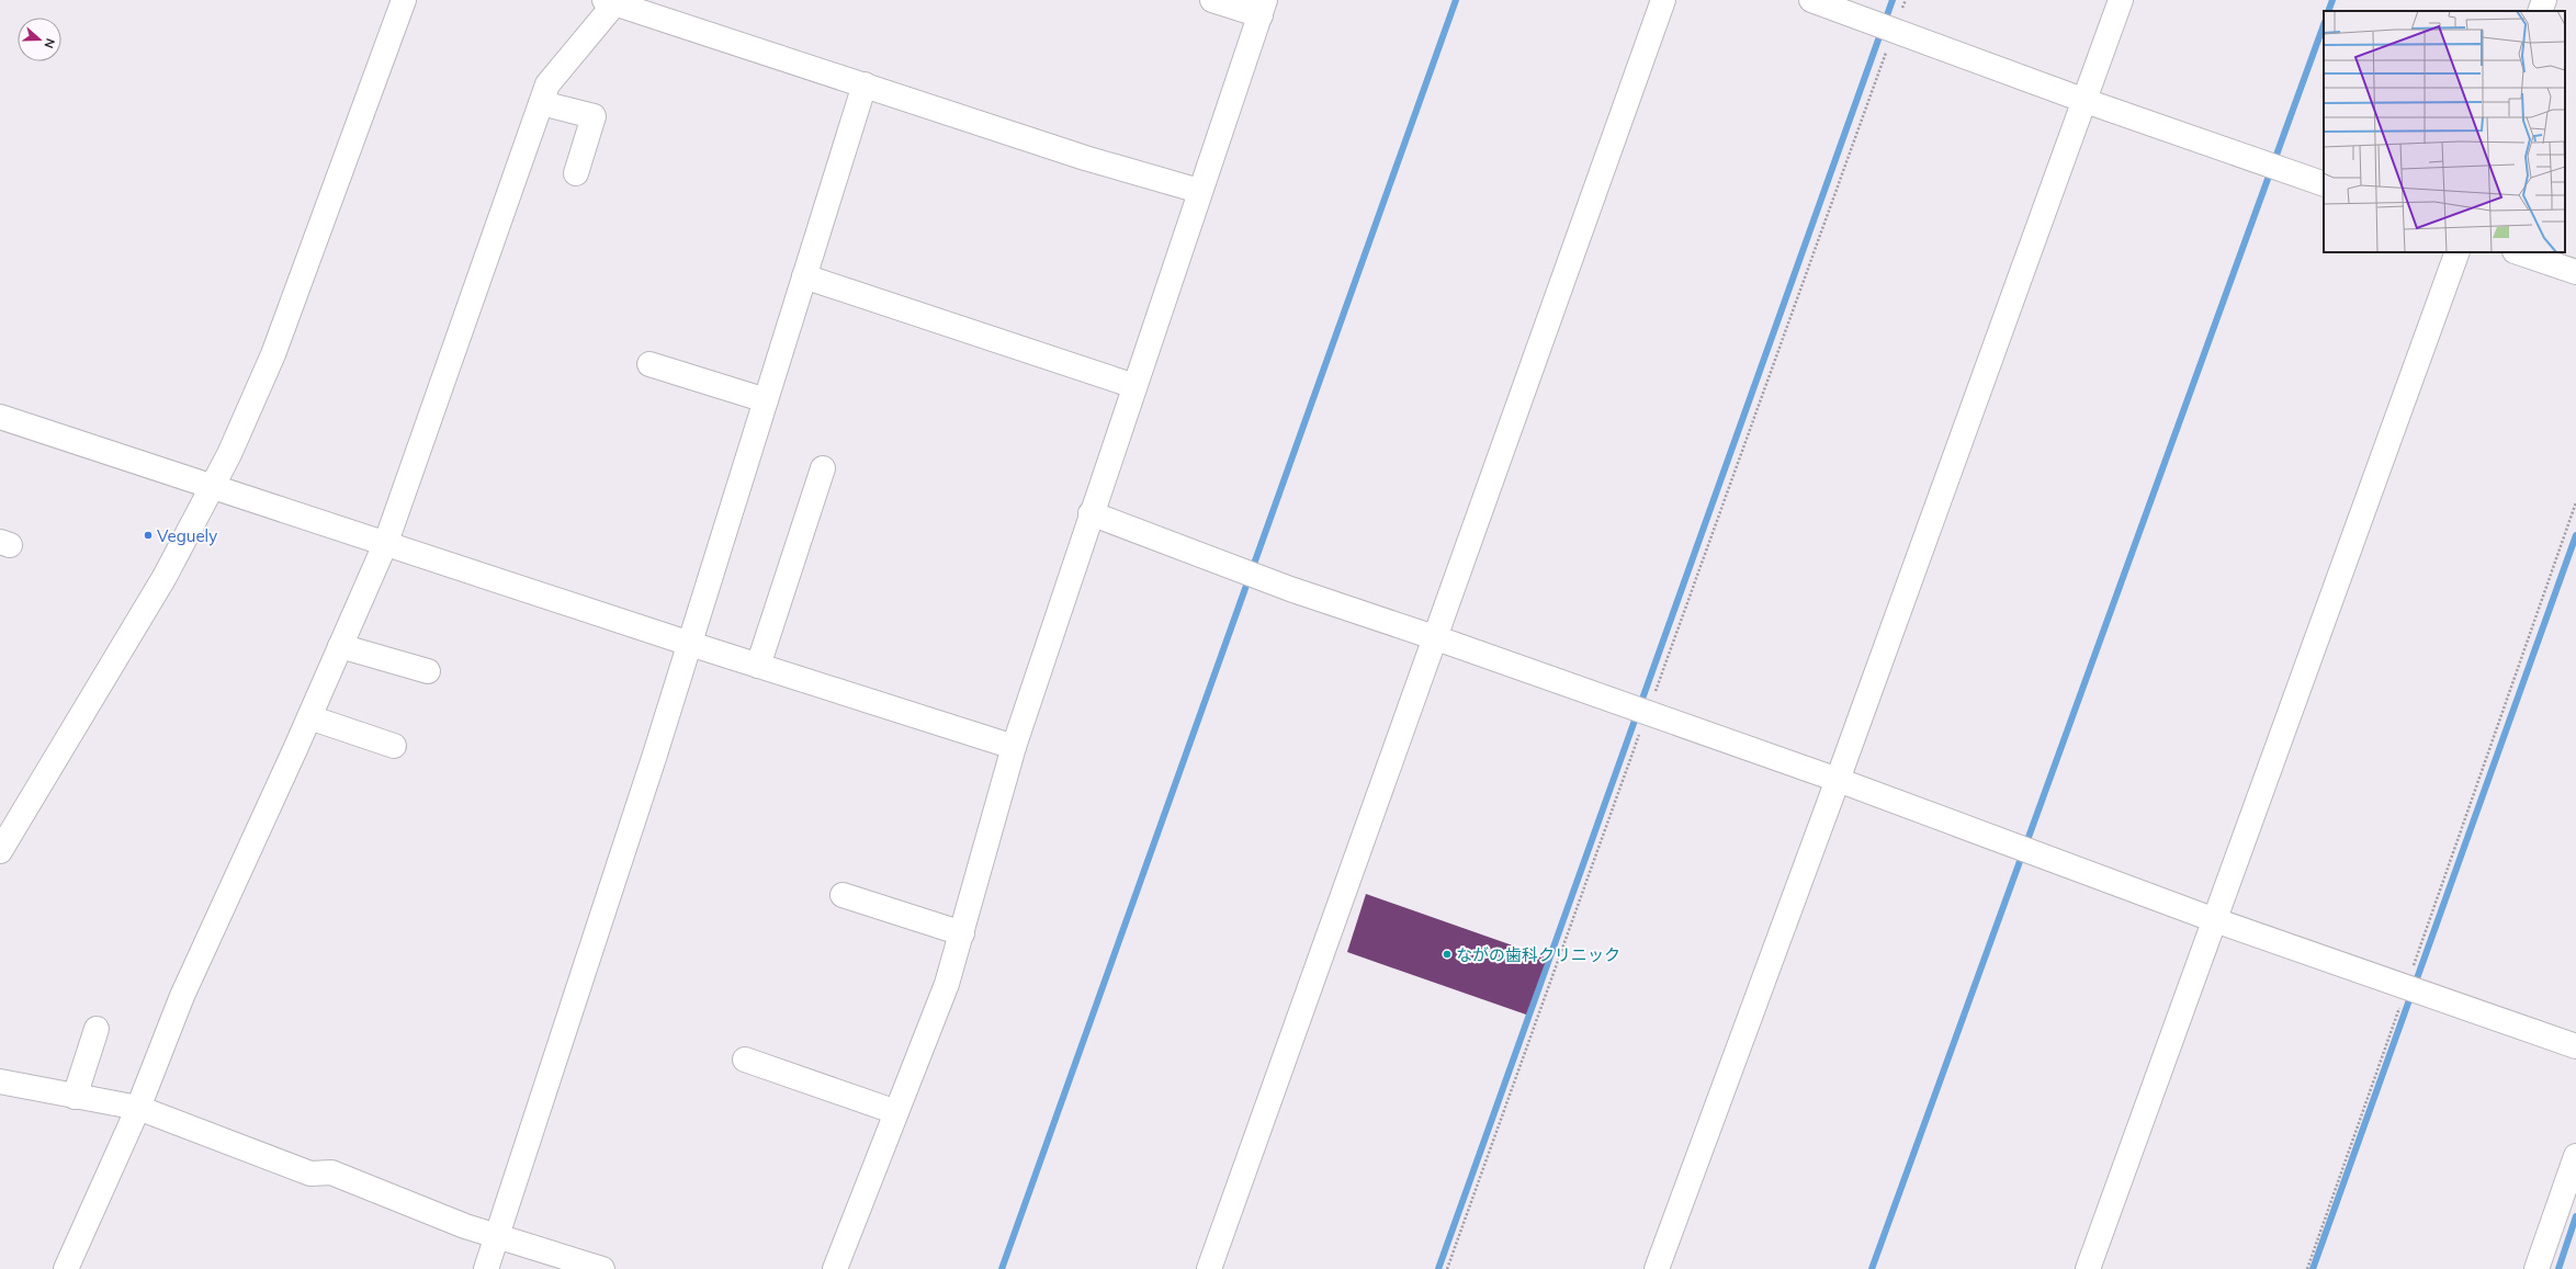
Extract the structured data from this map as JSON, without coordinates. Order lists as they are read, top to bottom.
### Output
{
  "places": ["Veguely", "ながの歯科クリニック"],
  "north": "right"
}
